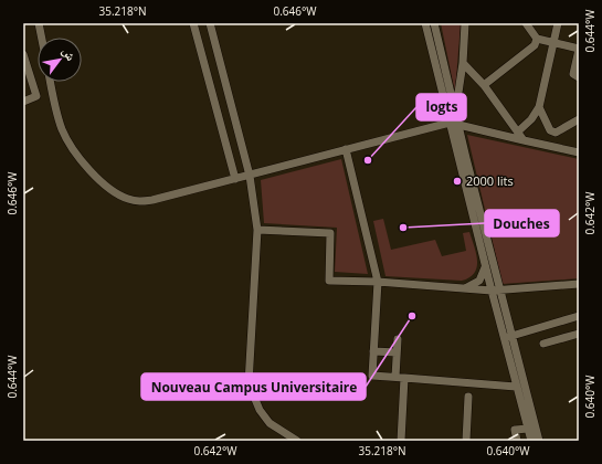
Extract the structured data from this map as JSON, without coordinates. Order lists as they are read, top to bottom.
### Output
{
  "places": [
    "logts",
    "2000 lits",
    "Douches",
    "Nouveau Campus Universitaire"
  ],
  "north": "top right",
  "coordinates": [
    "35.218°N",
    "0.646°W",
    "0.644°W",
    "0.642°W",
    "0.640°W"
  ]
}
